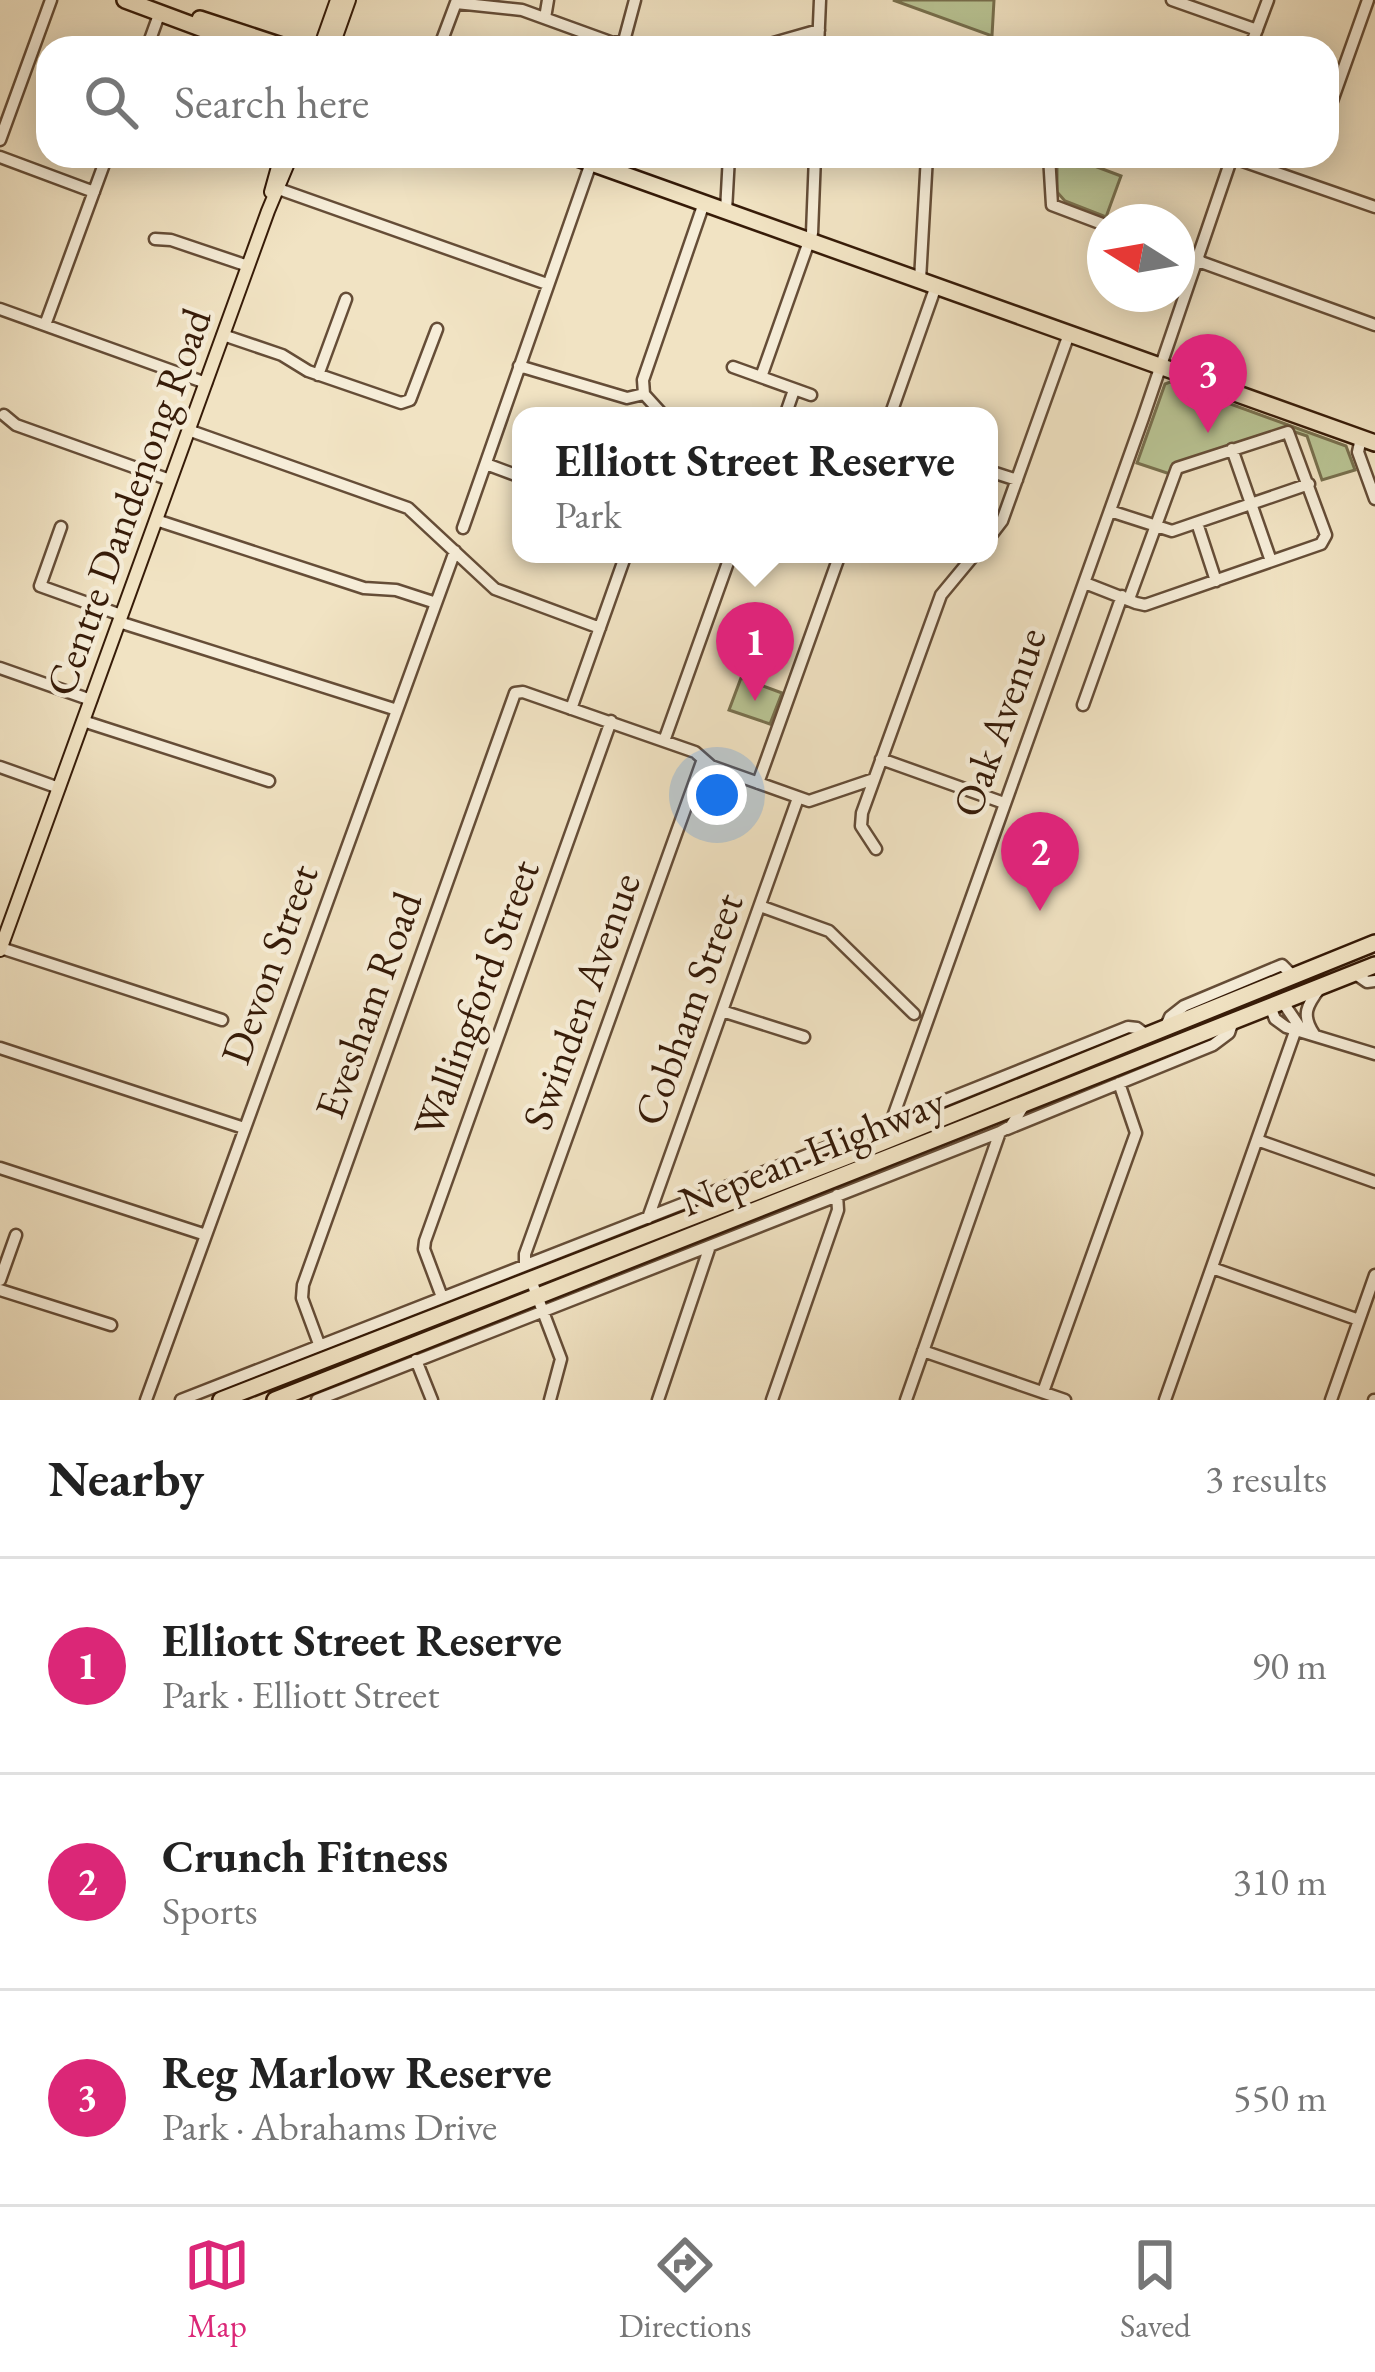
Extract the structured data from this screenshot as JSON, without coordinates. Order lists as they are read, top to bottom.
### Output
{
  "streets": {
    "highway": ["Nepean Highway"],
    "main road": ["Centre Dandenong Road"],
    "street": [
      "Oak Avenue",
      "Devon Street",
      "Wallingford Street",
      "Swinden Avenue",
      "Evesham Road",
      "Cobham Street"
    ]
  },
  "crossings": [
    ["Oak Avenue", "Nepean Highway"],
    ["Swinden Avenue", "Nepean Highway"],
    ["Cobham Street", "Nepean Highway"]
  ],
  "north": "left",
  "page": {
    "search": "Search here",
    "pins": ["3", "1", "2"],
    "popup": ["Elliott Street Reserve", "Park"],
    "heading": ["Nearby", "3 results"],
    "list": [
      {
        "mark": "1",
        "name": "Elliott Street Reserve",
        "note": "Park · Elliott Street",
        "value": "90 m"
      },
      {
        "mark": "2",
        "name": "Crunch Fitness",
        "note": "Sports",
        "value": "310 m"
      },
      {
        "mark": "3",
        "name": "Reg Marlow Reserve",
        "note": "Park · Abrahams Drive",
        "value": "550 m"
      }
    ],
    "nav": ["Map", "Directions", "Saved"]
  }
}
